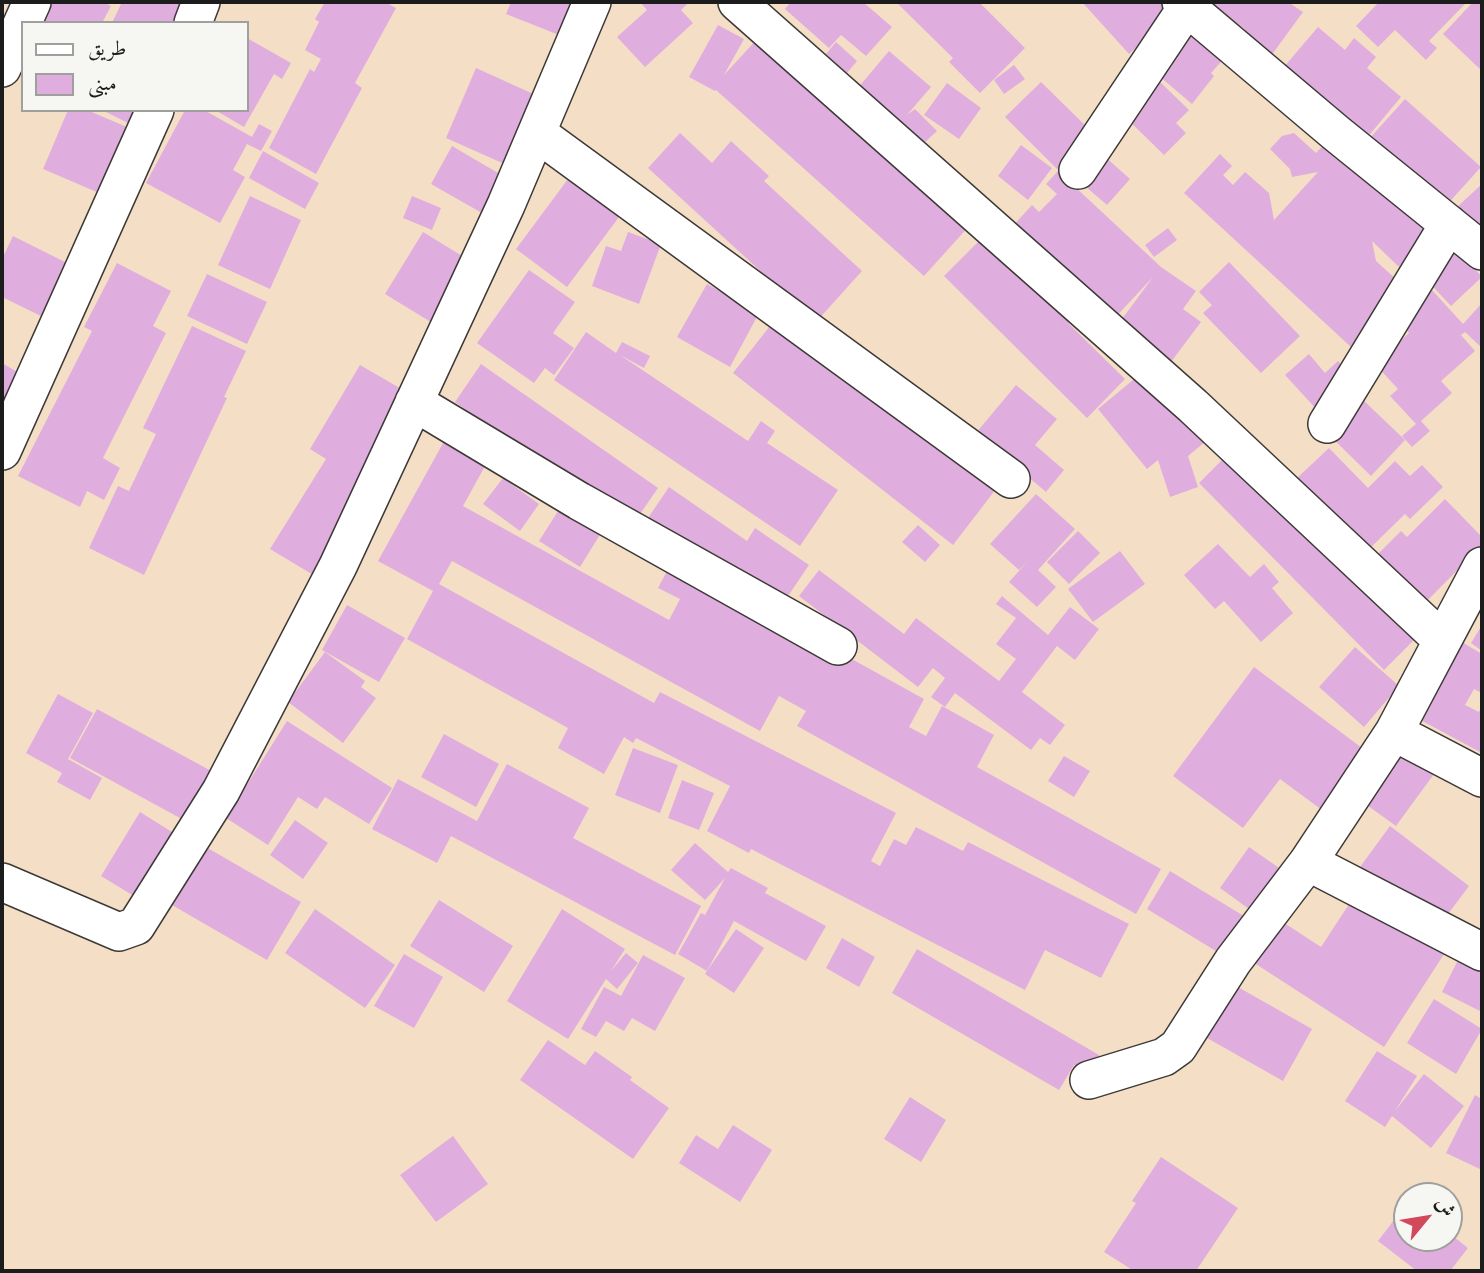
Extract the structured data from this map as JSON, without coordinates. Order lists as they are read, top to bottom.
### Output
{
  "legend": ["طريق", "مبنى"],
  "north": "top right"
}
